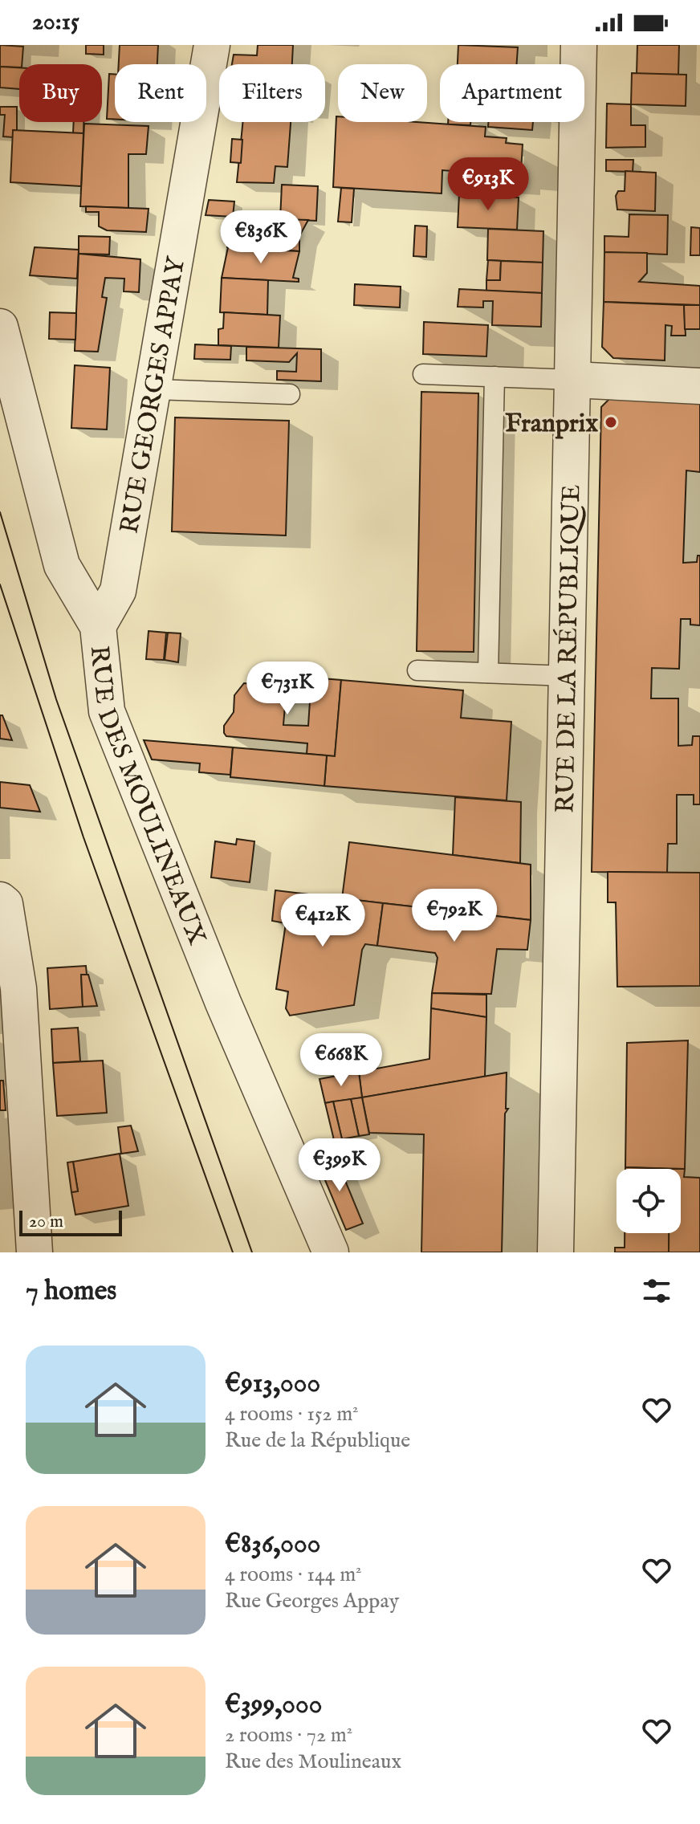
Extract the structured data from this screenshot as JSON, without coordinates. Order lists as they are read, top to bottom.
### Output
{
  "streets": {
    "street": ["RUE GEORGES APPAY", "RUE DE LA RÉPUBLIQUE", "RUE DES MOULINEAUX"]
  },
  "crossings": [
    ["RUE GEORGES APPAY", "RUE DES MOULINEAUX"]
  ],
  "places": ["Franprix"],
  "scale_bar": "20 m",
  "page": {
    "status": "20:15",
    "chip": [
      "Buy",
      "Rent",
      "Filters",
      "New",
      "Apartment"
    ],
    "price": [
      "€913K",
      "€836K",
      "€731K",
      "€792K",
      "€412K",
      "€668K",
      "€399K"
    ],
    "scale": "20 m",
    "heading": "7 homes",
    "list": [
      {
        "name": "€913,000",
        "note": "4 rooms · 152 m² · Rue de la République"
      },
      {
        "name": "€836,000",
        "note": "4 rooms · 144 m² · Rue Georges Appay"
      },
      {
        "name": "€399,000",
        "note": "2 rooms · 72 m² · Rue des Moulineaux"
      }
    ]
  }
}
